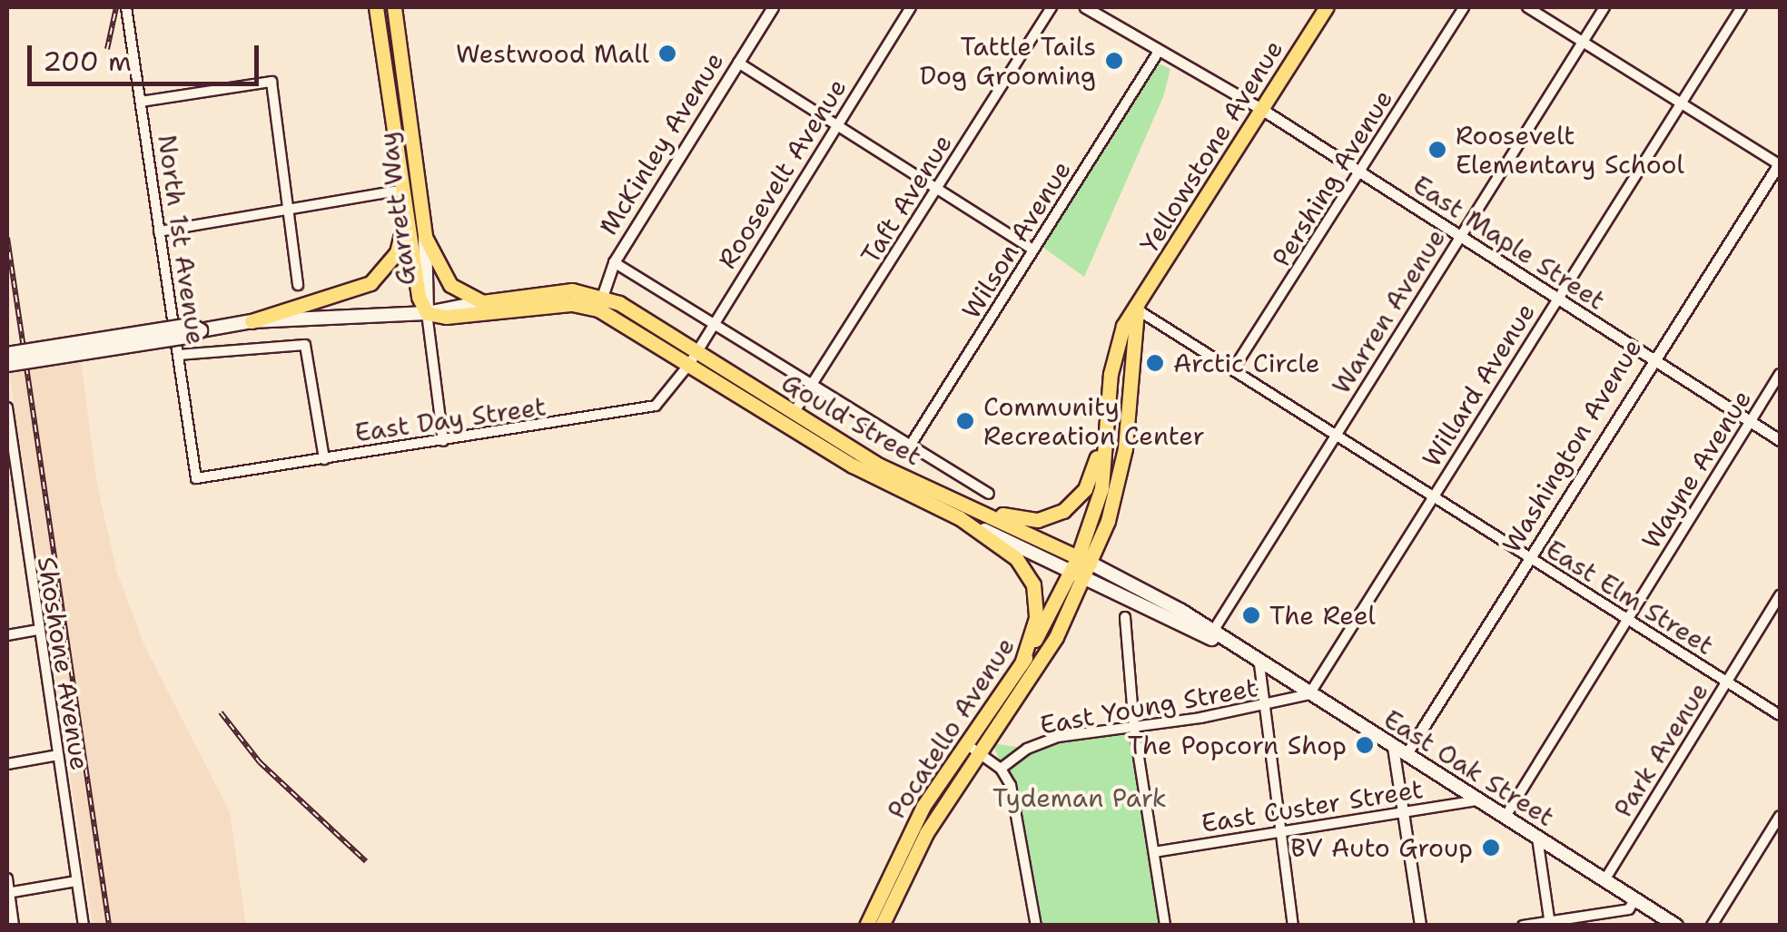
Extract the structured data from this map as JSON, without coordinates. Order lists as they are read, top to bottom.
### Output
{
  "streets": {
    "main road": [
      "Yellowstone Avenue",
      "Garrett Way",
      "Gould Street",
      "Pocatello Avenue",
      "East Oak Street"
    ],
    "street": [
      "McKinley Avenue",
      "Roosevelt Avenue",
      "Pershing Avenue",
      "Taft Avenue",
      "North 1st Avenue",
      "Wilson Avenue",
      "East Maple Street",
      "Warren Avenue",
      "Willard Avenue",
      "East Day Street",
      "Washington Avenue",
      "Wayne Avenue",
      "East Elm Street",
      "Shoshone Avenue",
      "East Young Street",
      "Park Avenue",
      "East Custer Street"
    ]
  },
  "crossings": [
    ["McKinley Avenue", "Gould Street"],
    ["Yellowstone Avenue", "East Maple Street"],
    ["Yellowstone Avenue", "Gould Street"],
    ["Yellowstone Avenue", "East Elm Street"],
    ["Yellowstone Avenue", "Pocatello Avenue"],
    ["Yellowstone Avenue", "East Oak Street"],
    ["Roosevelt Avenue", "East Day Street"],
    ["Roosevelt Avenue", "Gould Street"],
    ["Pershing Avenue", "East Maple Street"],
    ["Pershing Avenue", "East Elm Street"],
    ["Taft Avenue", "Gould Street"],
    ["North 1st Avenue", "East Day Street"],
    ["Wilson Avenue", "East Maple Street"],
    ["East Maple Street", "Warren Avenue"],
    ["East Maple Street", "Willard Avenue"],
    ["East Maple Street", "Washington Avenue"],
    ["East Maple Street", "Wayne Avenue"],
    ["Warren Avenue", "East Elm Street"],
    ["Warren Avenue", "East Oak Street"],
    ["Willard Avenue", "East Elm Street"],
    ["Willard Avenue", "East Young Street"],
    ["Willard Avenue", "East Oak Street"],
    ["East Day Street", "Gould Street"],
    ["Gould Street", "Pocatello Avenue"],
    ["Gould Street", "East Oak Street"],
    ["Washington Avenue", "East Elm Street"],
    ["Washington Avenue", "East Oak Street"],
    ["Wayne Avenue", "East Elm Street"],
    ["Wayne Avenue", "East Oak Street"],
    ["East Elm Street", "Park Avenue"],
    ["East Young Street", "East Oak Street"],
    ["Pocatello Avenue", "East Oak Street"],
    ["Park Avenue", "East Oak Street"],
    ["East Oak Street", "East Custer Street"]
  ],
  "parks": ["Tydeman Park"],
  "places": [
    "Westwood Mall",
    "Tattle Tails Dog Grooming",
    "Roosevelt Elementary School",
    "Arctic Circle",
    "Community Recreation Center",
    "The Reel",
    "The Popcorn Shop",
    "BV Auto Group"
  ],
  "scale_bar": "200 m"
}
